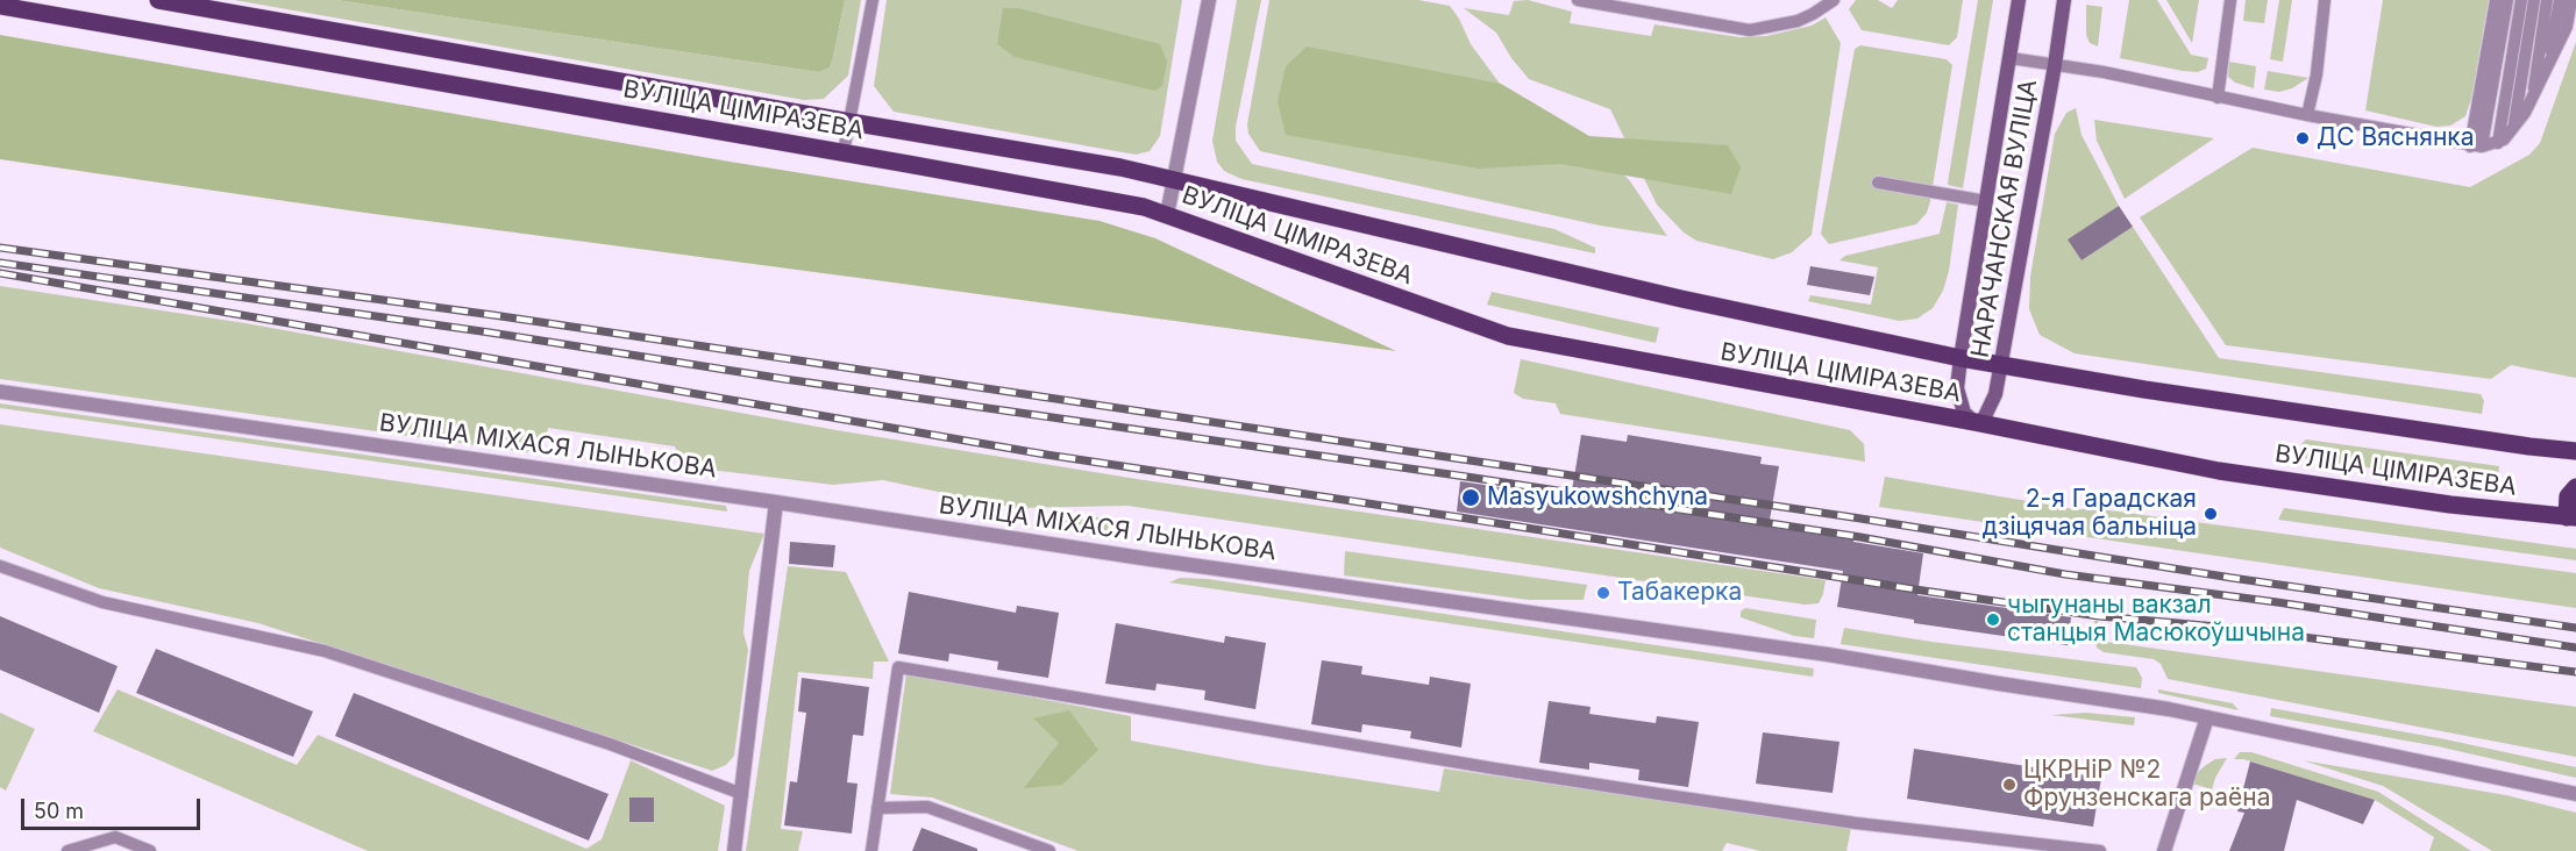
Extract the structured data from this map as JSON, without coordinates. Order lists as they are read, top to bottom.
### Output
{
  "streets": {
    "main road": ["ВУЛІЦА ЦІМІРАЗЕВА", "НАРАЧАНСКАЯ ВУЛІЦА"],
    "street": ["ВУЛІЦА МІХАСЯ ЛЫНЬКОВА"]
  },
  "crossings": [
    ["ВУЛІЦА ЦІМІРАЗЕВА", "НАРАЧАНСКАЯ ВУЛІЦА"]
  ],
  "places": [
    "ДС Вяснянка",
    "Masyukowshchyna",
    "2-я Гарадская дзіцячая бальніца",
    "Табакерка",
    "чыгунаны вакзал станцыя Масюкоўшчына",
    "ЦКРНіР №2 Фрунзенскага раёна"
  ],
  "scale_bar": "50 m"
}
